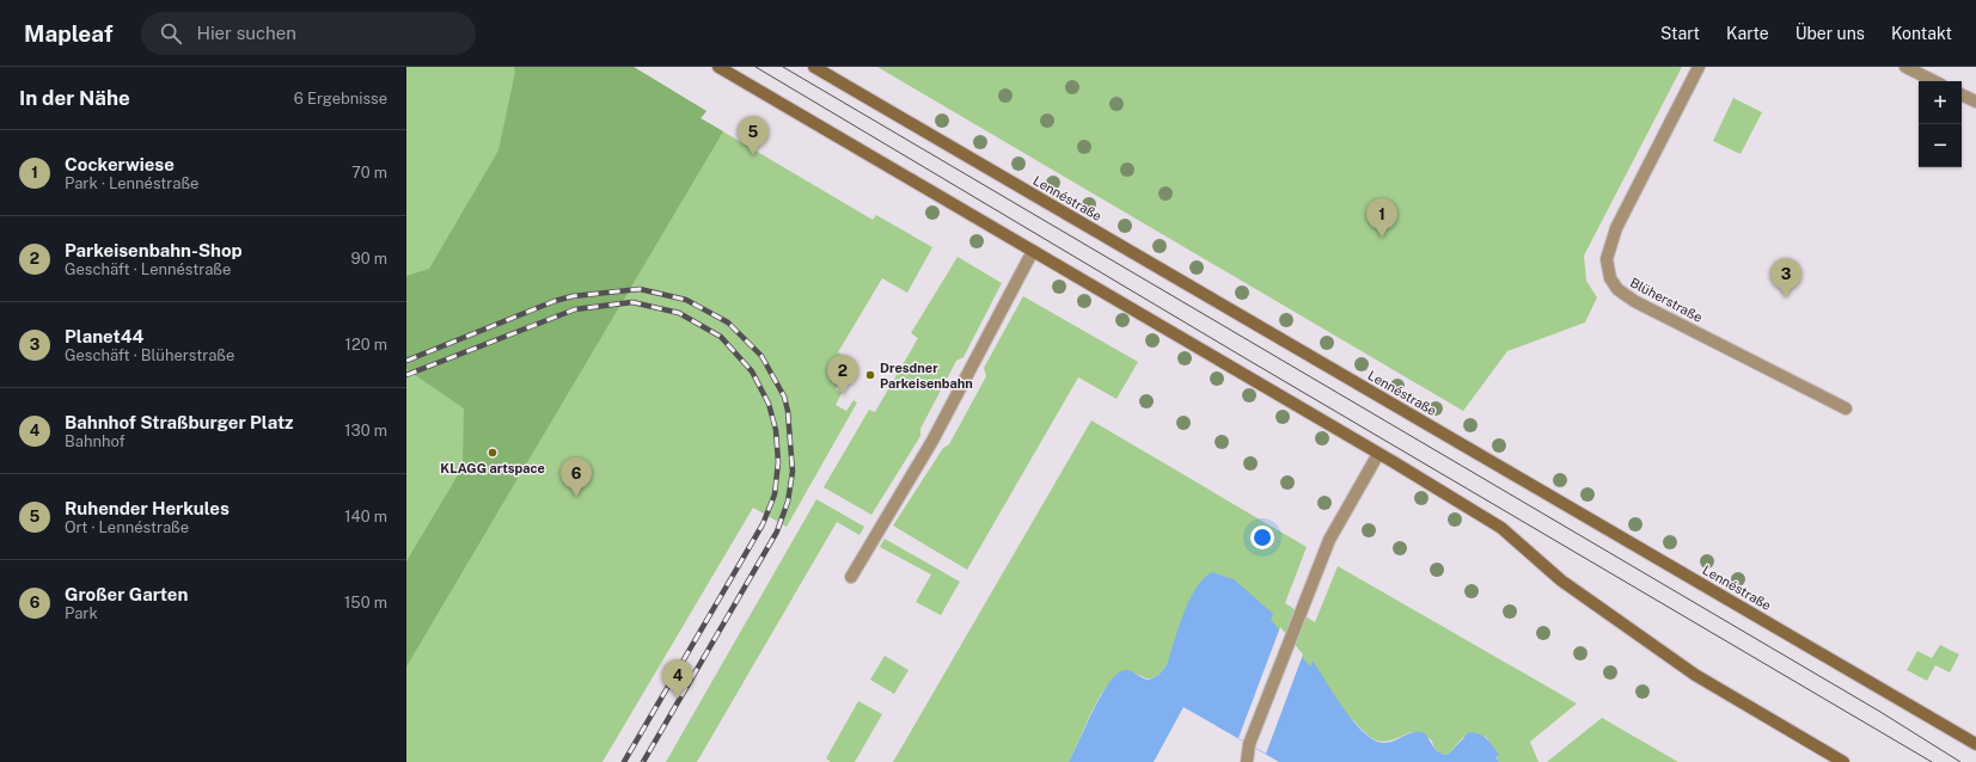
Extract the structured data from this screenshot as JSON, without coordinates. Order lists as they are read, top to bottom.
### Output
{
  "streets": {
    "main road": ["Lennéstraße"],
    "street": ["Blüherstraße"]
  },
  "places": ["Dresdner Parkeisenbahn", "KLAGG artspace"],
  "page": {
    "header": "Mapleaf",
    "search": "Hier suchen",
    "nav": [
      "Start",
      "Karte",
      "Über uns",
      "Kontakt"
    ],
    "heading": ["In der Nähe", "6 Ergebnisse"],
    "map_buttons": ["+", "−"],
    "pins": [
      "5",
      "1",
      "3",
      "2",
      "6",
      "4"
    ],
    "list": [
      {
        "mark": "1",
        "name": "Cockerwiese",
        "note": "Park · Lennéstraße",
        "value": "70 m"
      },
      {
        "mark": "2",
        "name": "Parkeisenbahn-Shop",
        "note": "Geschäft · Lennéstraße",
        "value": "90 m"
      },
      {
        "mark": "3",
        "name": "Planet44",
        "note": "Geschäft · Blüherstraße",
        "value": "120 m"
      },
      {
        "mark": "4",
        "name": "Bahnhof Straßburger Platz",
        "note": "Bahnhof",
        "value": "130 m"
      },
      {
        "mark": "5",
        "name": "Ruhender Herkules",
        "note": "Ort · Lennéstraße",
        "value": "140 m"
      },
      {
        "mark": "6",
        "name": "Großer Garten",
        "note": "Park",
        "value": "150 m"
      }
    ]
  }
}
